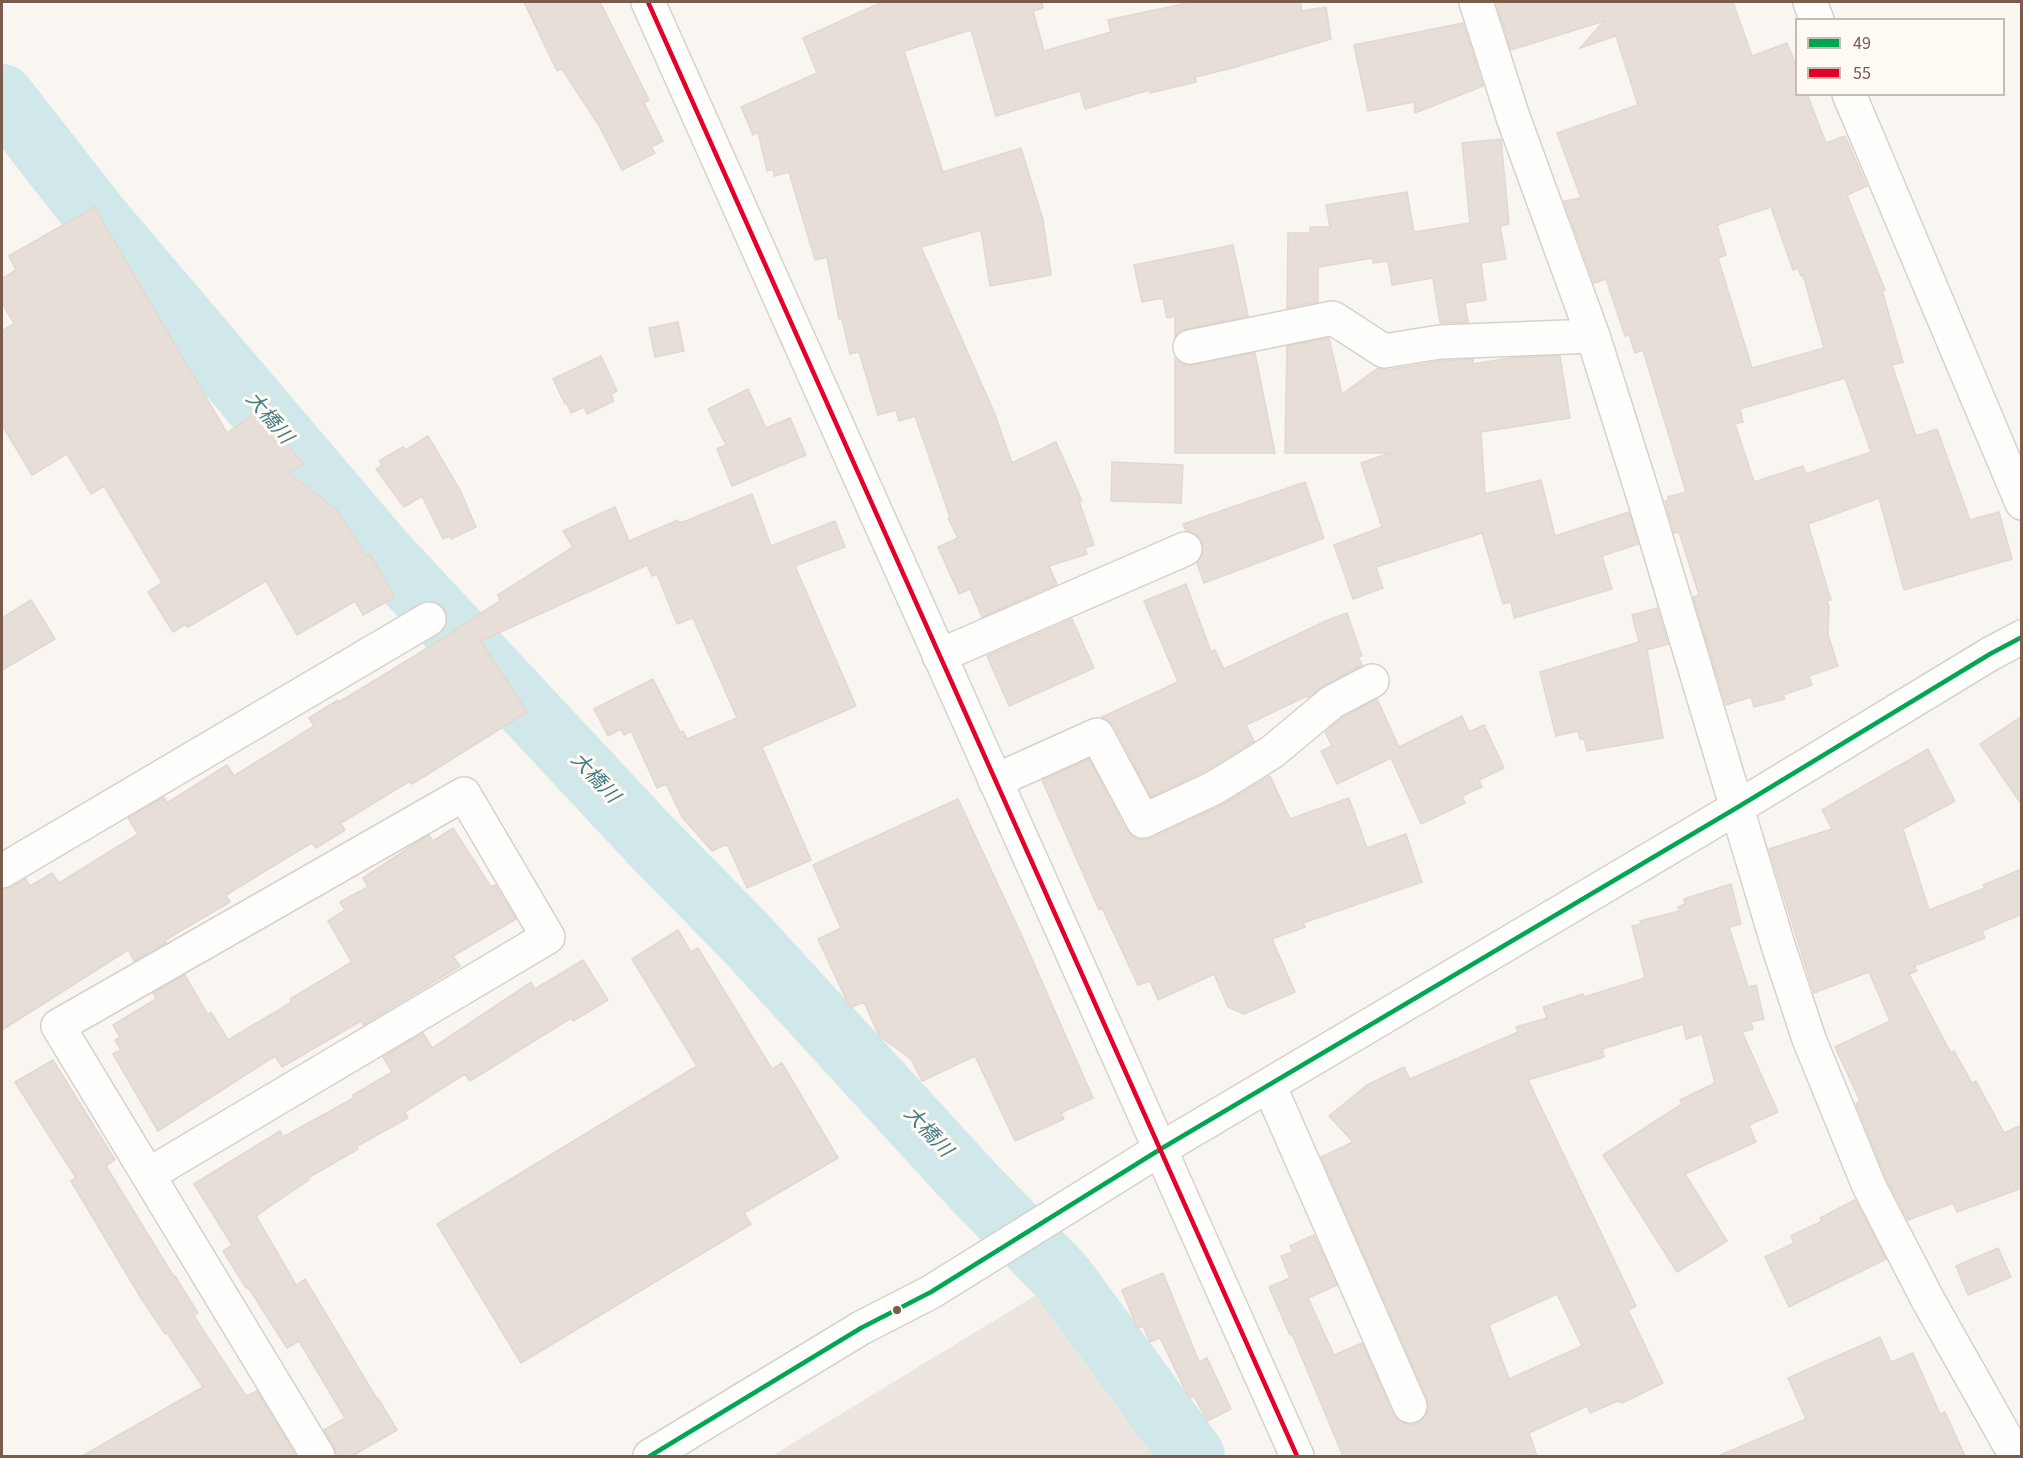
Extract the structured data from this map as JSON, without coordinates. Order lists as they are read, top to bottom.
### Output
{
  "water": ["大橋川"],
  "lines": ["transit line 55", "transit line 49"],
  "legend": ["49", "55"]
}
